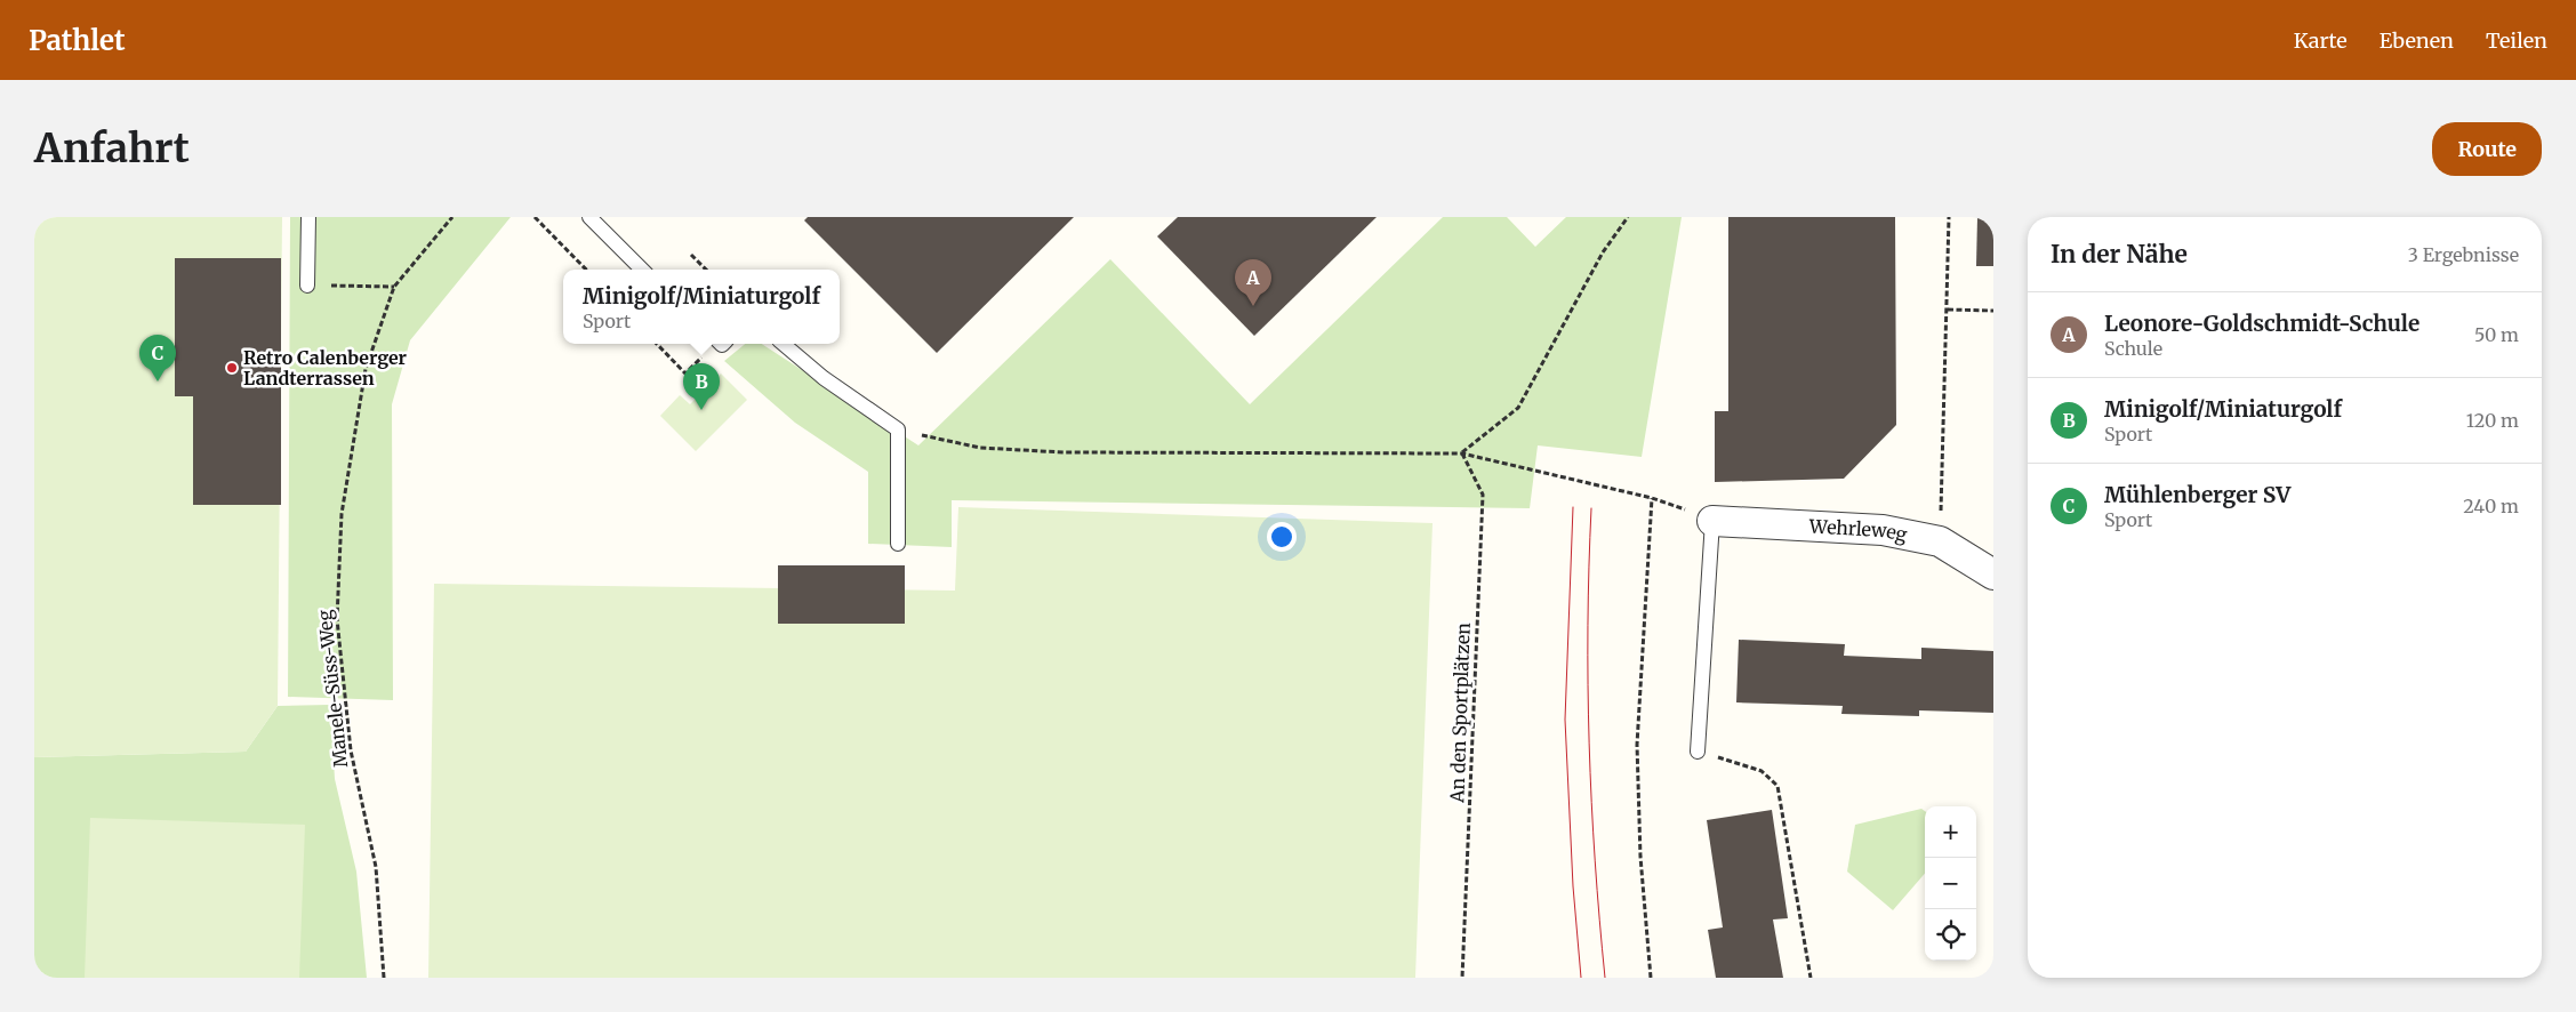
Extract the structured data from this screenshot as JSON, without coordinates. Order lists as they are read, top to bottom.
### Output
{
  "streets": {
    "street": ["Wehrleweg"],
    "path": ["Manele-Süss-Weg", "An den Sportplätzen"]
  },
  "places": ["Retro Calenberger Landterrassen"],
  "page": {
    "header": "Pathlet",
    "nav": ["Karte", "Ebenen", "Teilen"],
    "buttons": "Route",
    "title": "Anfahrt",
    "heading": ["In der Nähe", "3 Ergebnisse"],
    "pins": ["A", "C", "B"],
    "popup": ["Minigolf/Miniaturgolf", "Sport"],
    "list": [
      {
        "mark": "A",
        "name": "Leonore-Goldschmidt-Schule",
        "note": "Schule",
        "value": "50 m"
      },
      {
        "mark": "B",
        "name": "Minigolf/Miniaturgolf",
        "note": "Sport",
        "value": "120 m"
      },
      {
        "mark": "C",
        "name": "Mühlenberger SV",
        "note": "Sport",
        "value": "240 m"
      }
    ],
    "map_buttons": ["+", "−"]
  }
}
